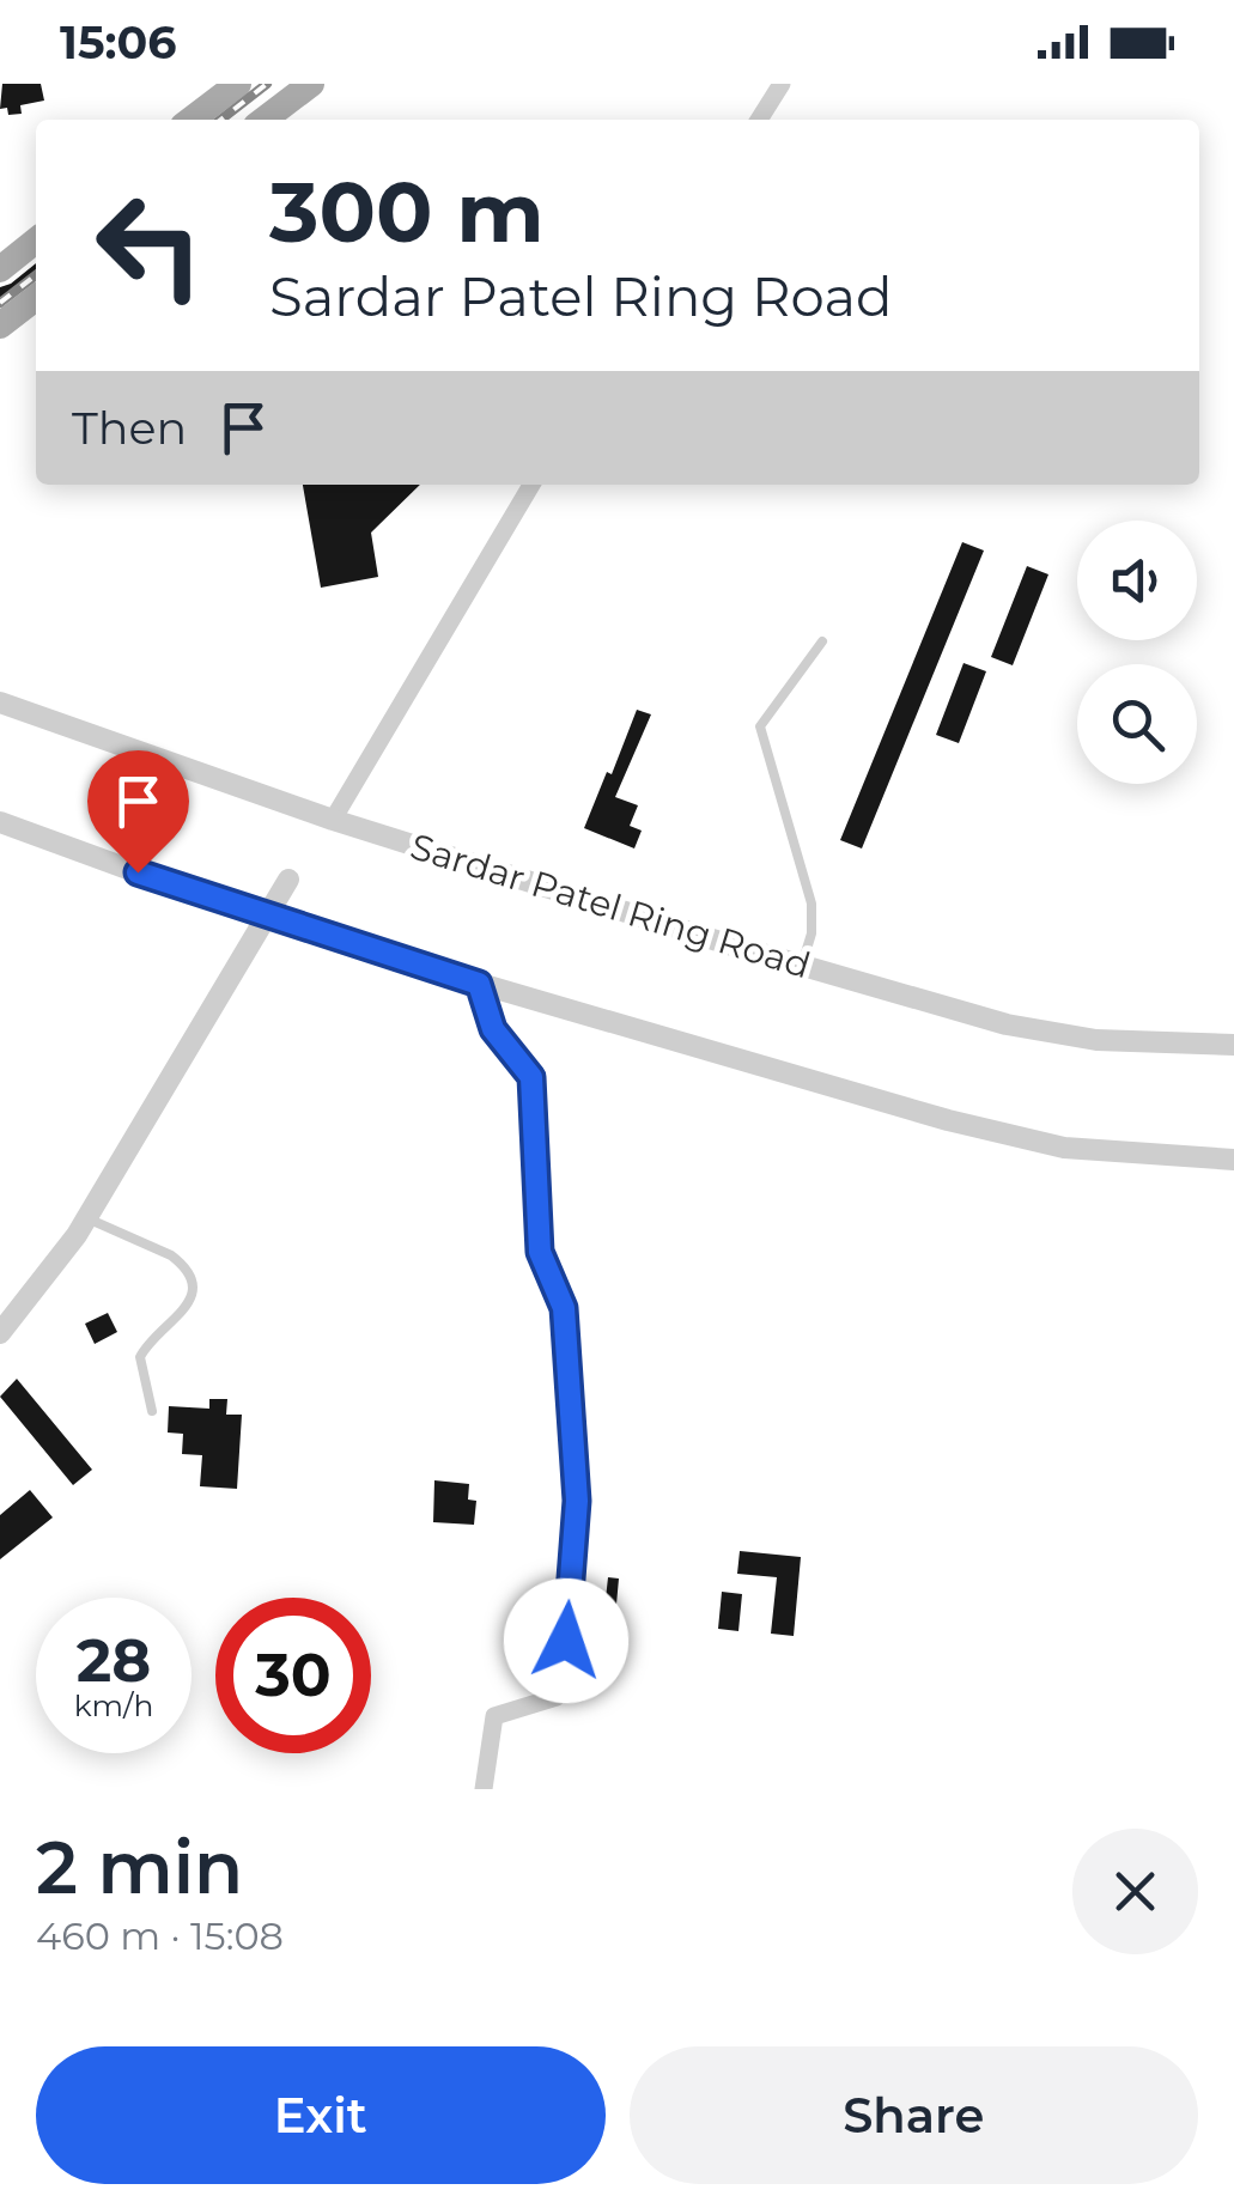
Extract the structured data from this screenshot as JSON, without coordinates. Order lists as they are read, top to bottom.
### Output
{
  "streets": {
    "street": ["Sardar Patel Ring Road"]
  },
  "page": {
    "status": "15:06",
    "turn": ["300 m", "Sardar Patel Ring Road"],
    "then": "Then",
    "speed": "28 km/h",
    "limit": "30",
    "heading": ["2 min", "460 m · 15:08"],
    "buttons": ["Exit", "Share"]
  }
}
